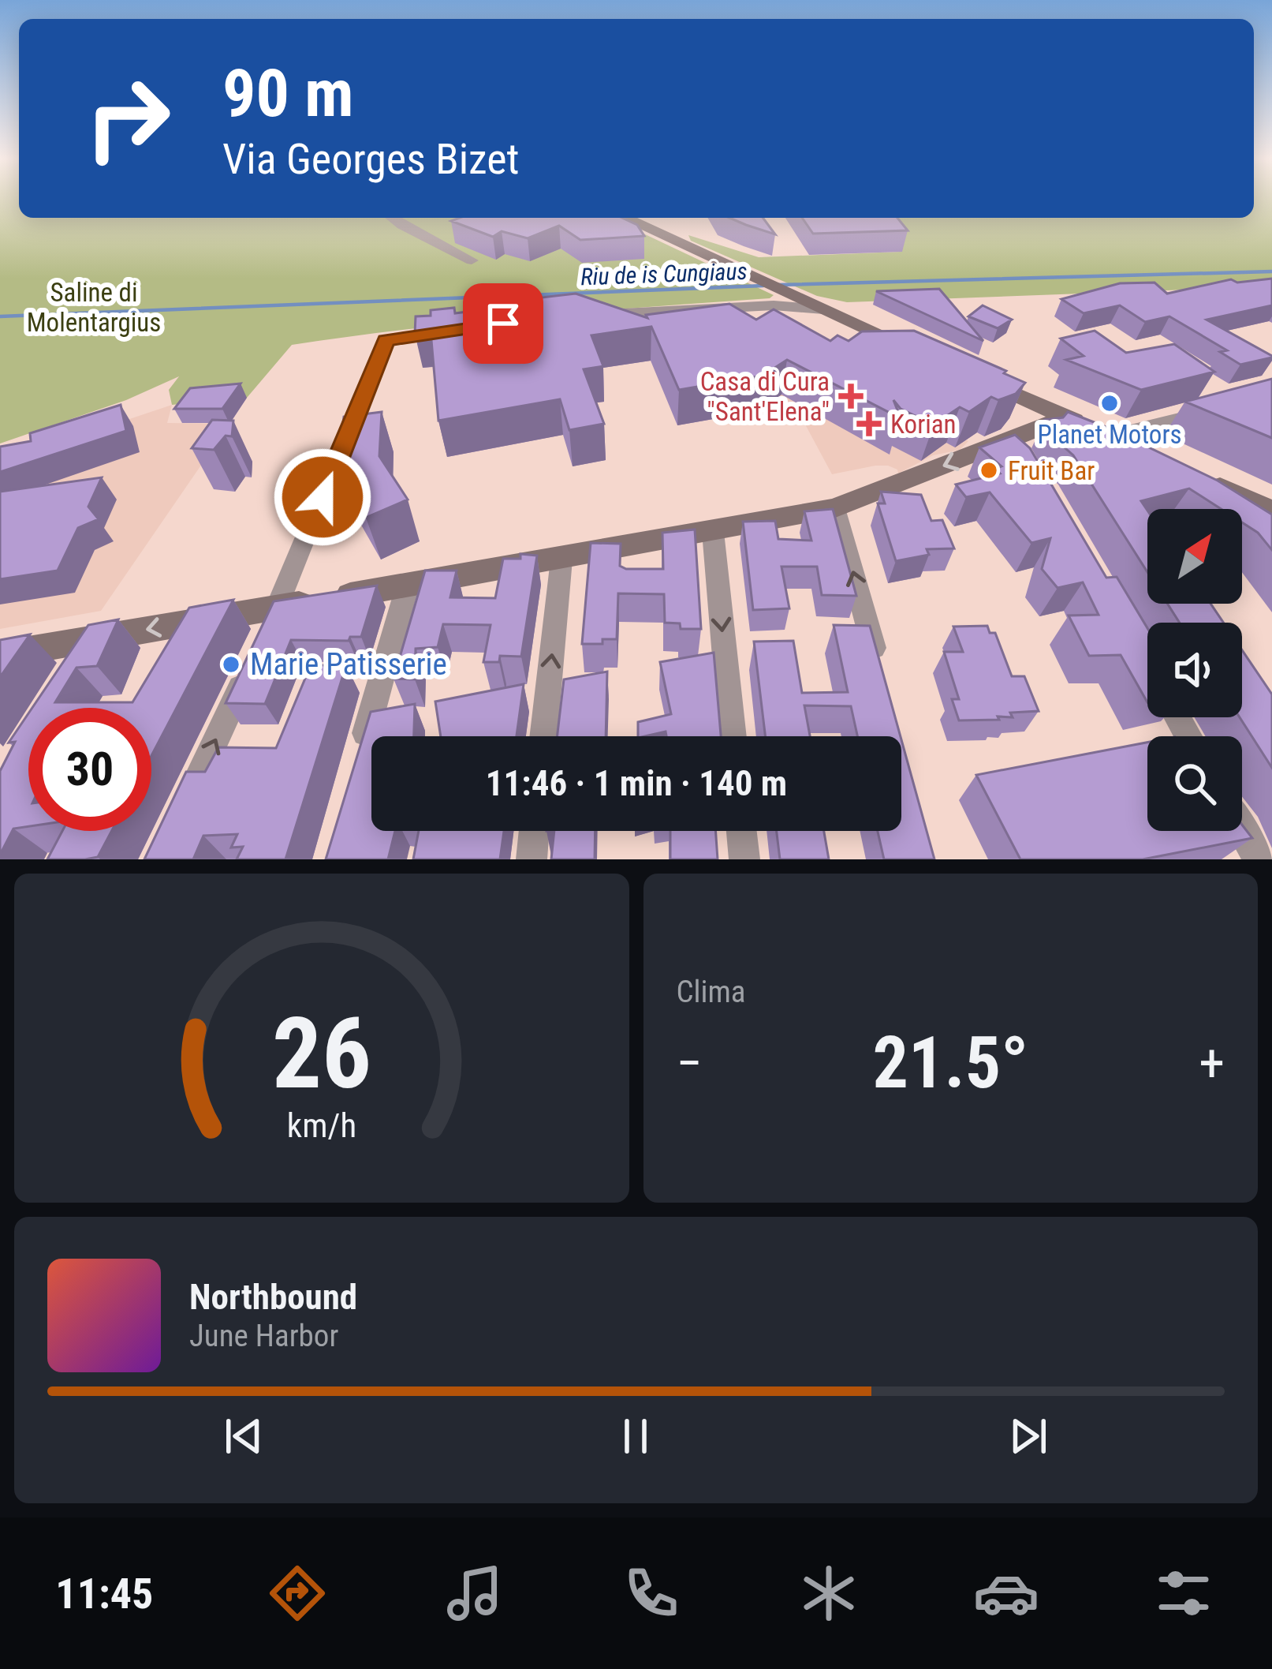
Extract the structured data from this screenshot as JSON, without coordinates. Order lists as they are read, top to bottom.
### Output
{
  "water": ["Riu de is Cungiaus"],
  "parks": ["Saline di Molentargius"],
  "places": {
    "health": ["Casa di Cura \"Sant'Elena\"", "Korian"],
    "other": ["Planet Motors", "Fruit Bar", "Marie Patisserie"]
  },
  "north": "top right",
  "page": {
    "turn": ["90 m", "Via Georges Bizet"],
    "limit": "30",
    "trip": "11:46 · 1 min · 140 m",
    "tile": "Clima",
    "heat": ["−", "21.5°", "+"],
    "song": ["Northbound", "June Harbor"],
    "tabs": "11:45",
    "gauge": ["26", "km/h"]
  }
}
